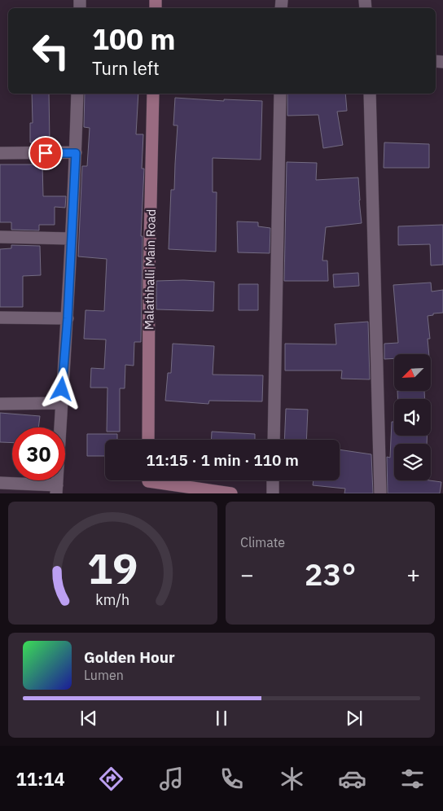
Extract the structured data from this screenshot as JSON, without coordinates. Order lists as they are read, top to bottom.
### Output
{
  "streets": {
    "main road": ["Malathhalli Main Road"]
  },
  "north": "bottom left",
  "page": {
    "turn": ["100 m", "Turn left"],
    "limit": "30",
    "trip": "11:15 · 1 min · 110 m",
    "tile": "Climate",
    "heat": ["−", "23°", "+"],
    "song": ["Golden Hour", "Lumen"],
    "tabs": "11:14",
    "gauge": ["19", "km/h"]
  }
}
